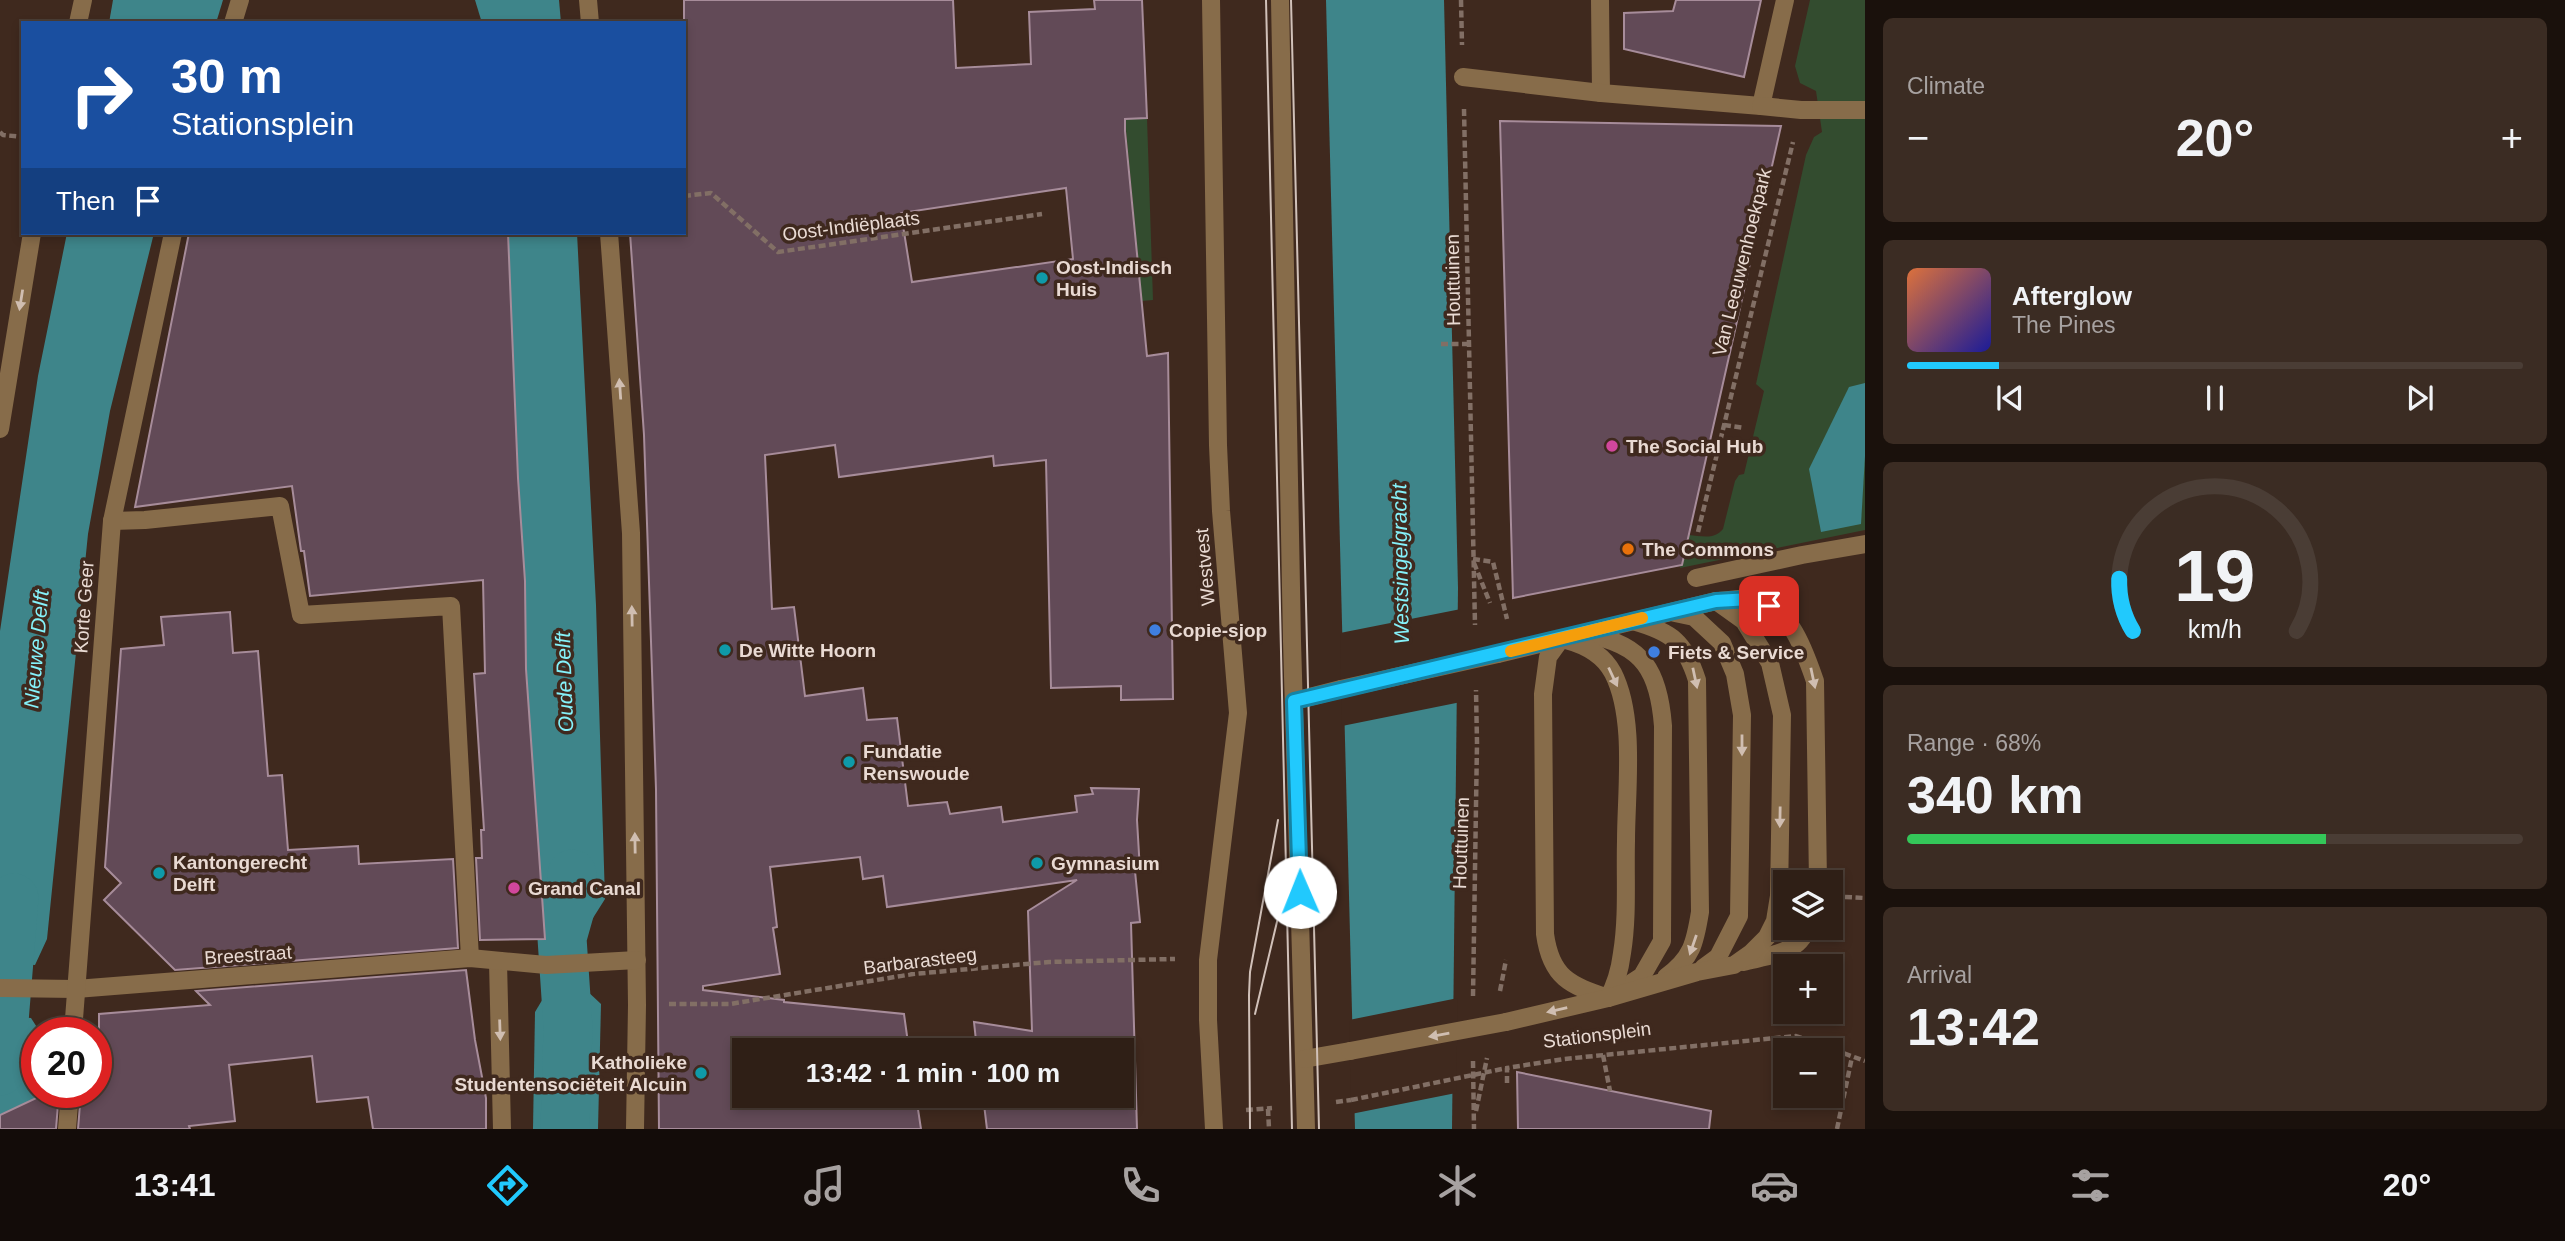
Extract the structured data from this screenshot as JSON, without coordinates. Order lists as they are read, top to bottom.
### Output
{
  "streets": {
    "street": [
      "Westvest",
      "Korte Geer",
      "Breestraat",
      "Stationsplein"
    ],
    "path": [
      "Oost-Indiëplaats",
      "Van Leeuwenhoekpark",
      "Houttuinen",
      "Barbarasteeg"
    ]
  },
  "crossings": [
    ["Westvest", "Barbarasteeg"],
    ["Korte Geer", "Breestraat"]
  ],
  "water": ["Westsingelgracht", "Nieuwe Delft", "Oude Delft"],
  "places": [
    "Oost-Indisch Huis",
    "The Social Hub",
    "The Commons",
    "Copie-sjop",
    "De Witte Hoorn",
    "Fiets & Service",
    "Fundatie Renswoude",
    "Gymnasium",
    "Kantongerecht Delft",
    "Grand Canal",
    "Katholieke Studentensociëteit Alcuin"
  ],
  "page": {
    "tile": [
      "Climate",
      ["Range · 68%", "340 km"],
      ["Arrival", "13:42"]
    ],
    "turn": ["30 m", "Stationsplein"],
    "heat": ["−", "20°", "+"],
    "then": "Then",
    "song": ["Afterglow", "The Pines"],
    "map_buttons": ["+", "−"],
    "limit": "20",
    "trip": "13:42 · 1 min · 100 m",
    "tabs": ["13:41", "20°"],
    "gauge": ["19", "km/h"]
  }
}
